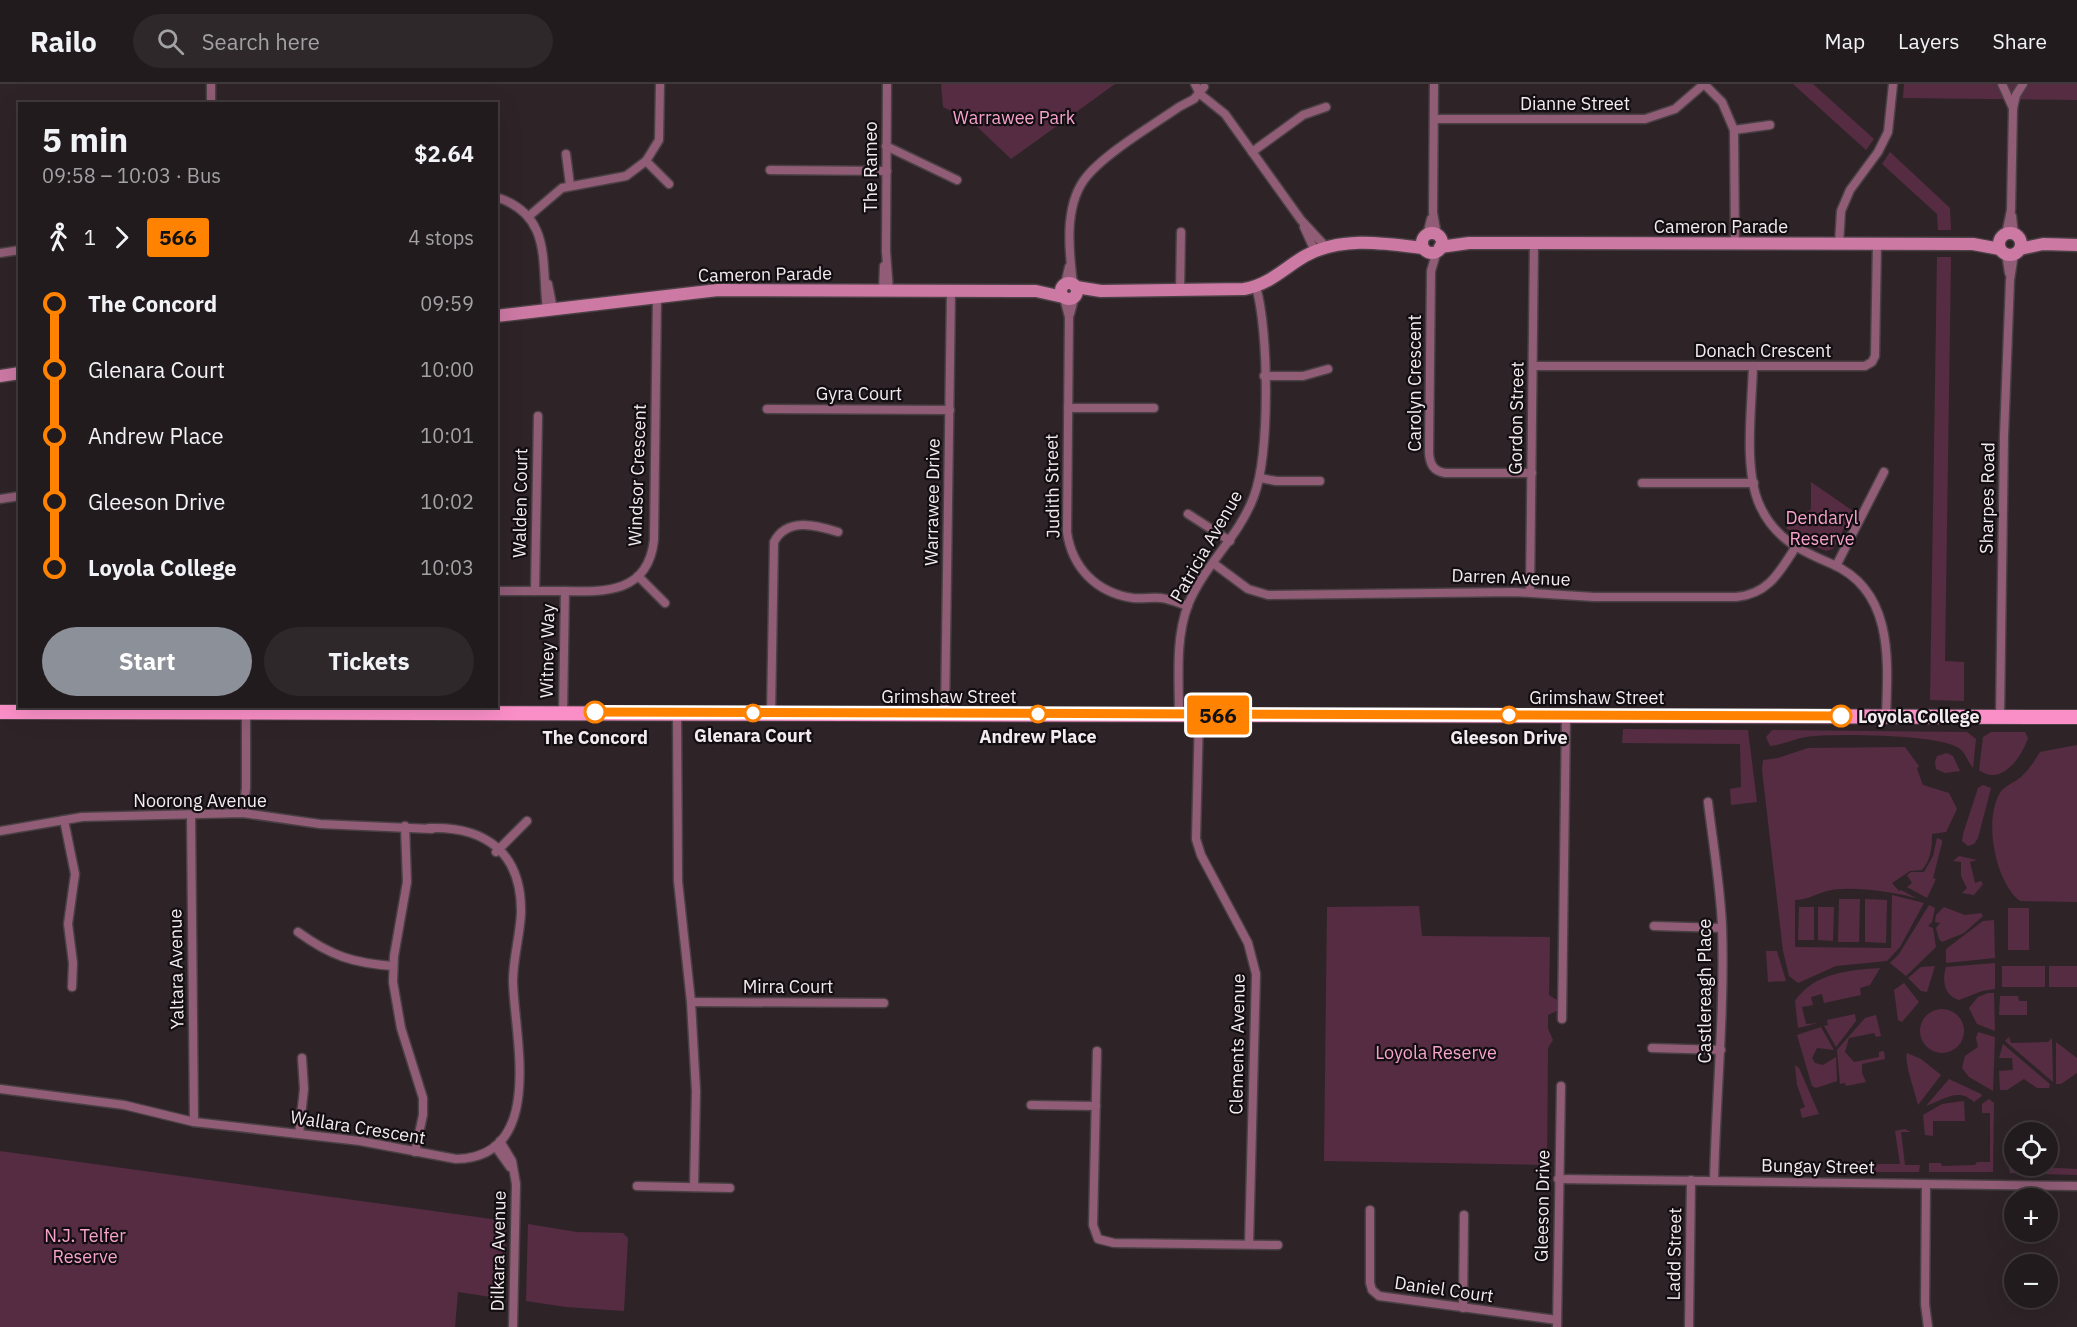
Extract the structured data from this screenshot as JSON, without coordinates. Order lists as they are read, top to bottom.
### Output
{
  "streets": {
    "main road": ["Grimshaw Street"],
    "street": [
      "Dianne Street",
      "The Rameo",
      "Cameron Parade",
      "Donach Crescent",
      "Carolyn Crescent",
      "Gyra Court",
      "Gordon Street",
      "Windsor Crescent",
      "Judith Street",
      "Sharpes Road",
      "Warrawee Drive",
      "Walden Court",
      "Patricia Avenue",
      "Darren Avenue",
      "Witney Way",
      "Noorong Avenue",
      "Yaltara Avenue",
      "Mirra Court",
      "Castlereagh Place",
      "Clements Avenue",
      "Wallara Crescent",
      "Bungay Street",
      "Gleeson Drive",
      "Dilkara Avenue",
      "Ladd Street",
      "Daniel Court"
    ]
  },
  "crossings": [
    ["Dianne Street", "Carolyn Crescent"],
    ["The Rameo", "Cameron Parade"],
    ["Cameron Parade", "Donach Crescent"],
    ["Cameron Parade", "Carolyn Crescent"],
    ["Cameron Parade", "Gordon Street"],
    ["Cameron Parade", "Windsor Crescent"],
    ["Cameron Parade", "Judith Street"],
    ["Cameron Parade", "Sharpes Road"],
    ["Cameron Parade", "Warrawee Drive"],
    ["Cameron Parade", "Patricia Avenue"],
    ["Donach Crescent", "Gordon Street"],
    ["Carolyn Crescent", "Gordon Street"],
    ["Gyra Court", "Warrawee Drive"],
    ["Gordon Street", "Darren Avenue"],
    ["Judith Street", "Patricia Avenue"],
    ["Sharpes Road", "Grimshaw Street"],
    ["Warrawee Drive", "Grimshaw Street"],
    ["Patricia Avenue", "Darren Avenue"],
    ["Patricia Avenue", "Grimshaw Street"],
    ["Witney Way", "Grimshaw Street"],
    ["Grimshaw Street", "Clements Avenue"],
    ["Noorong Avenue", "Yaltara Avenue"],
    ["Yaltara Avenue", "Wallara Crescent"],
    ["Castlereagh Place", "Bungay Street"],
    ["Wallara Crescent", "Dilkara Avenue"],
    ["Bungay Street", "Gleeson Drive"],
    ["Bungay Street", "Ladd Street"],
    ["Gleeson Drive", "Daniel Court"]
  ],
  "parks": [
    "Warrawee Park",
    "Dendaryl Reserve",
    "Loyola Reserve",
    "N.J. Telfer Reserve"
  ],
  "places": [
    "The Concord",
    "Glenara Court",
    "Andrew Place",
    "Gleeson Drive",
    "Loyola College"
  ],
  "lines": ["bus line 566"],
  "page": {
    "header": "Railo",
    "search": "Search here",
    "nav": ["Map", "Layers", "Share"],
    "on_map": "566",
    "heading": ["5 min", "09:58 – 10:03 · Bus", "$2.64"],
    "legs": ["1", "566", "4 stops"],
    "list": [
      {
        "name": "The Concord",
        "value": "09:59"
      },
      {
        "name": "Glenara Court",
        "value": "10:00"
      },
      {
        "name": "Andrew Place",
        "value": "10:01"
      },
      {
        "name": "Gleeson Drive",
        "value": "10:02"
      },
      {
        "name": "Loyola College",
        "value": "10:03"
      }
    ],
    "buttons": ["Start", "Tickets"],
    "map_buttons": ["+", "−"]
  }
}
